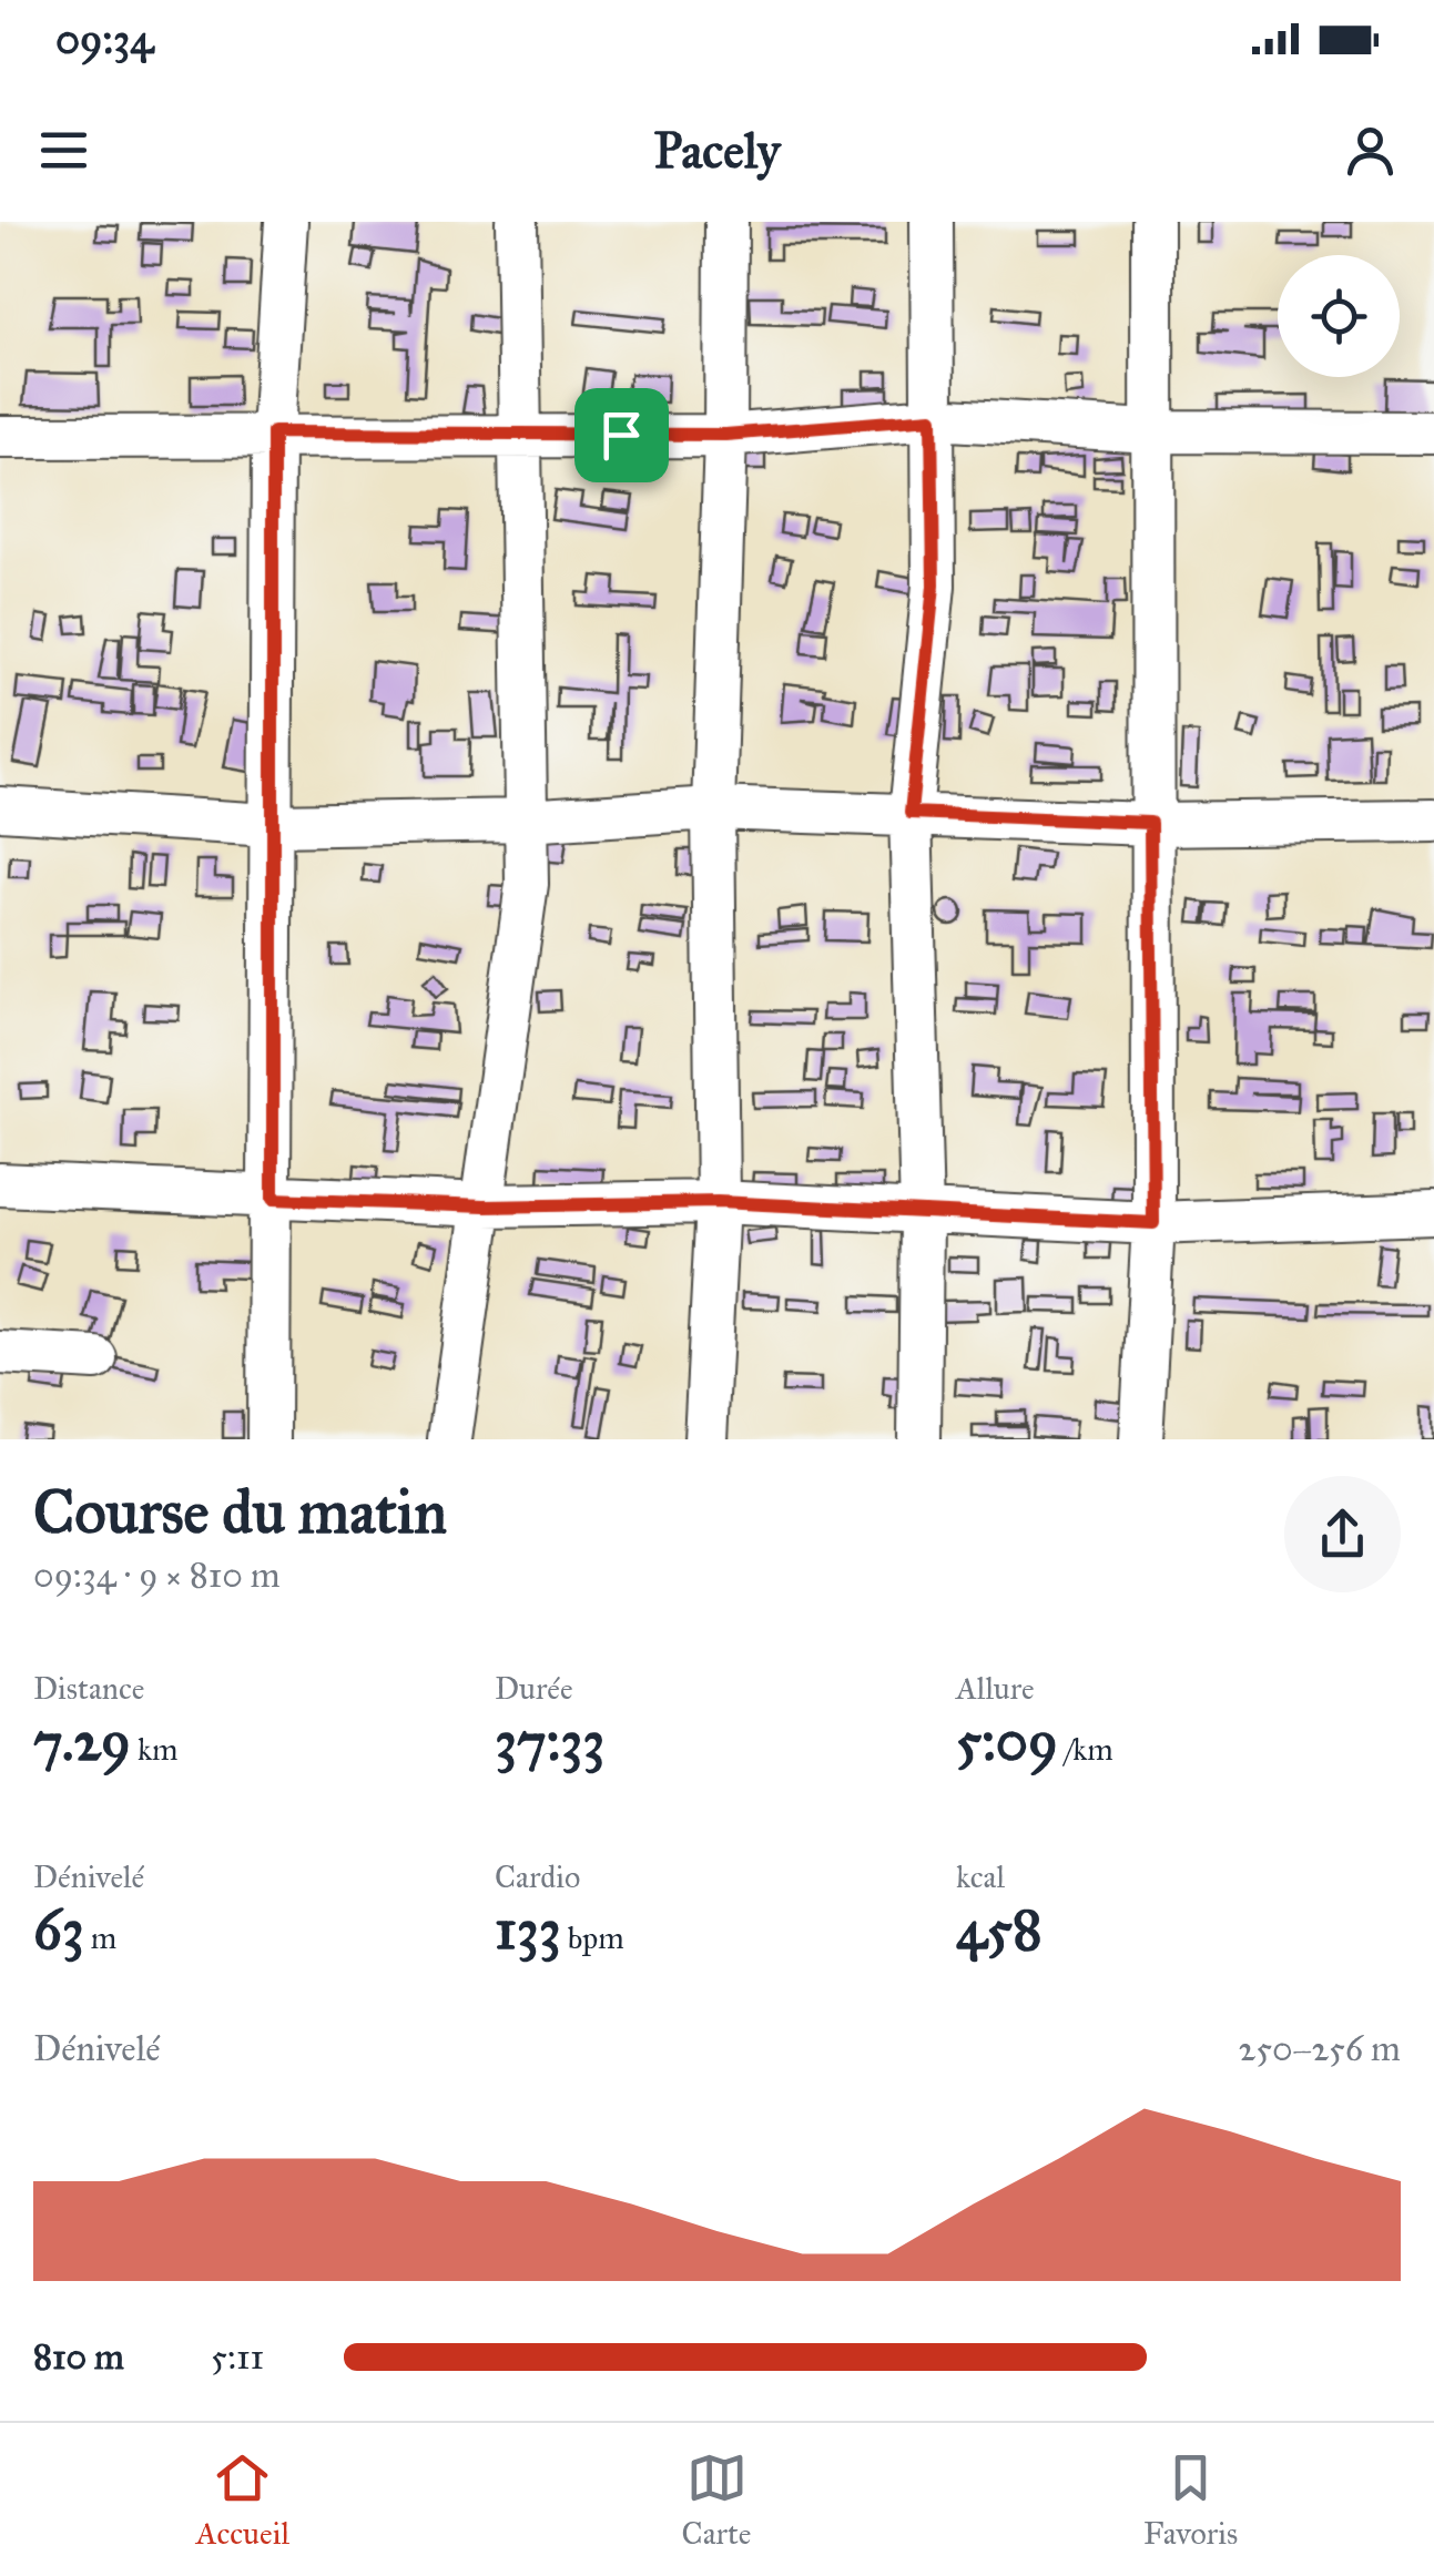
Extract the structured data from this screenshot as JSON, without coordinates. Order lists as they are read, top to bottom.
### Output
{
  "page": {
    "status": "09:34",
    "header": "Pacely",
    "heading": ["Course du matin", "09:34 · 9 × 810 m"],
    "stats": [
      ["Distance", "7.29 km"],
      ["Durée", "37:33"],
      ["Allure", "5:09 /km"],
      ["Dénivelé", "63 m"],
      ["Cardio", "133 bpm"],
      ["kcal", "458"]
    ],
    "chart": ["Dénivelé", "250–256 m"],
    "list": [
      {
        "name": "810 m",
        "note": "5:11"
      }
    ],
    "tabs": ["Accueil", "Carte", "Favoris"]
  }
}
